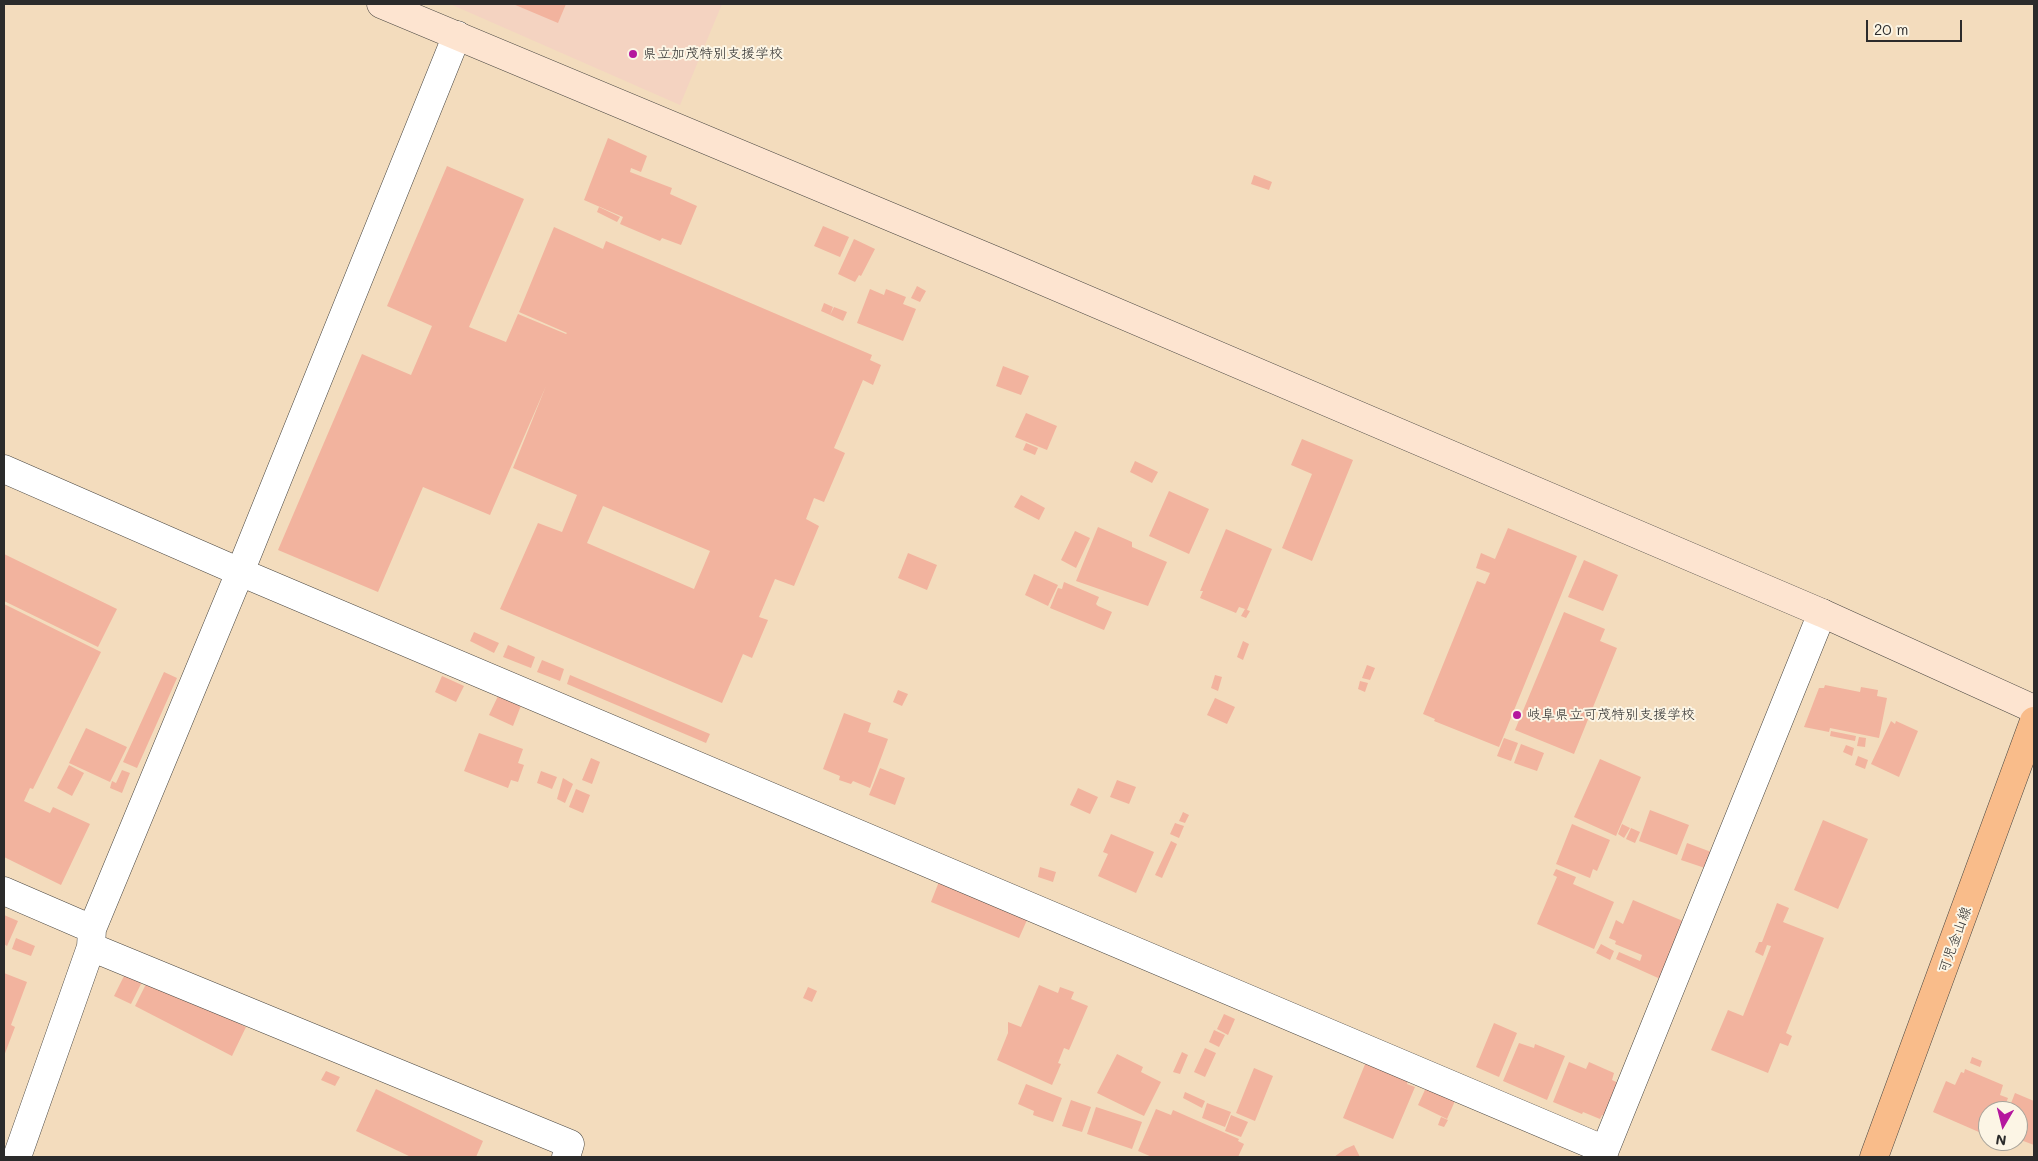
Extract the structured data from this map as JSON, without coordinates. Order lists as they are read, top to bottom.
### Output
{
  "streets": {
    "main road": ["可児金山線"]
  },
  "places": ["県立加茂特別支援学校", "岐阜県立可茂特別支援学校"],
  "scale_bar": "20 m",
  "north": "bottom"
}
